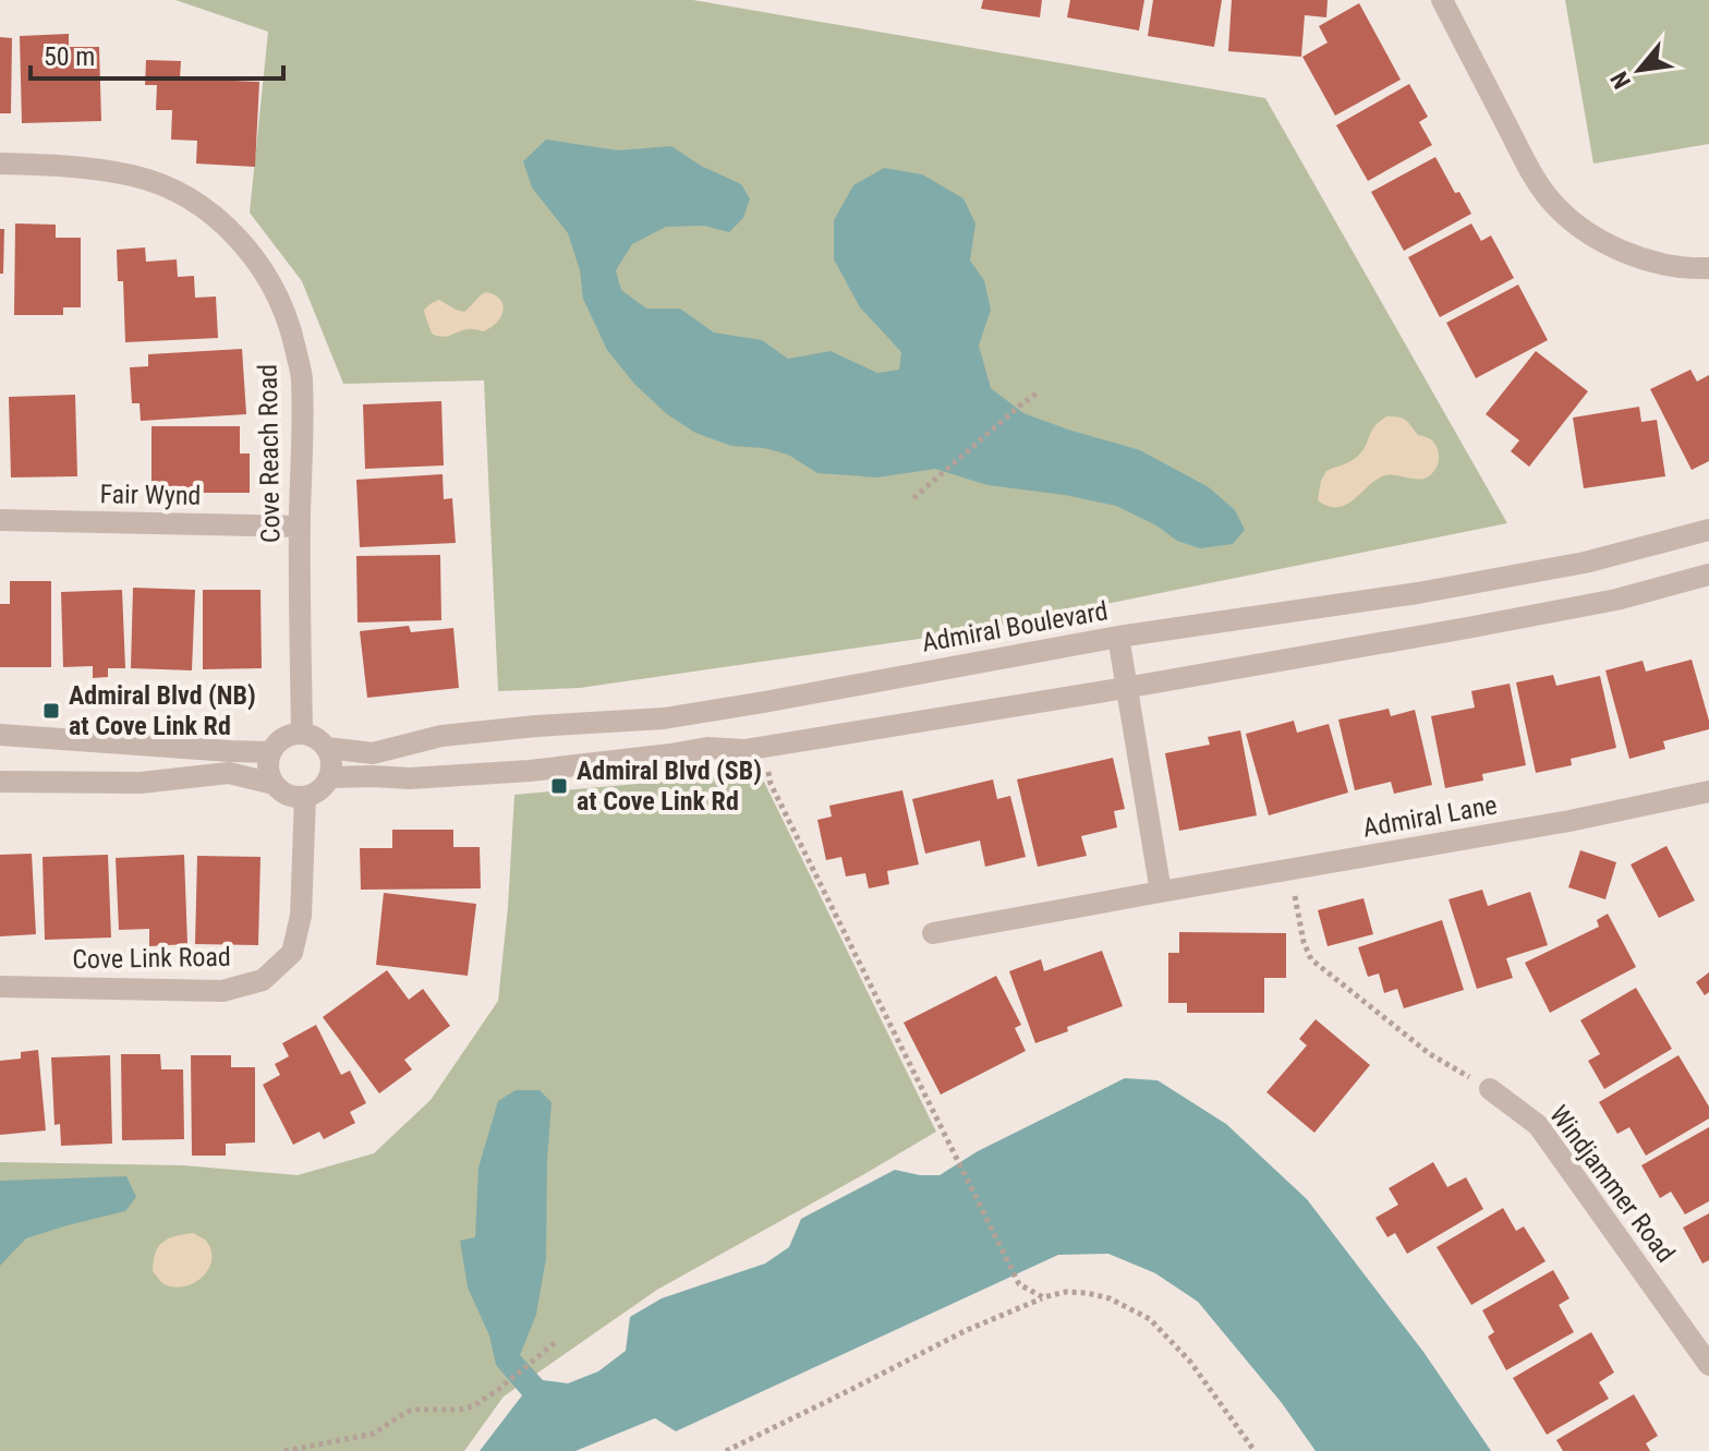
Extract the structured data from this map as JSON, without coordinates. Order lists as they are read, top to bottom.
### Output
{
  "streets": {
    "street": [
      "Cove Reach Road",
      "Fair Wynd",
      "Admiral Boulevard",
      "Admiral Lane",
      "Cove Link Road",
      "Windjammer Road"
    ]
  },
  "crossings": [
    ["Cove Reach Road", "Fair Wynd"],
    ["Cove Reach Road", "Admiral Boulevard"],
    ["Cove Reach Road", "Cove Link Road"],
    ["Admiral Boulevard", "Cove Link Road"]
  ],
  "places": {
    "transit": ["Admiral Blvd (NB) at Cove Link Rd", "Admiral Blvd (SB) at Cove Link Rd"]
  },
  "scale_bar": "50 m",
  "north": "bottom left"
}
